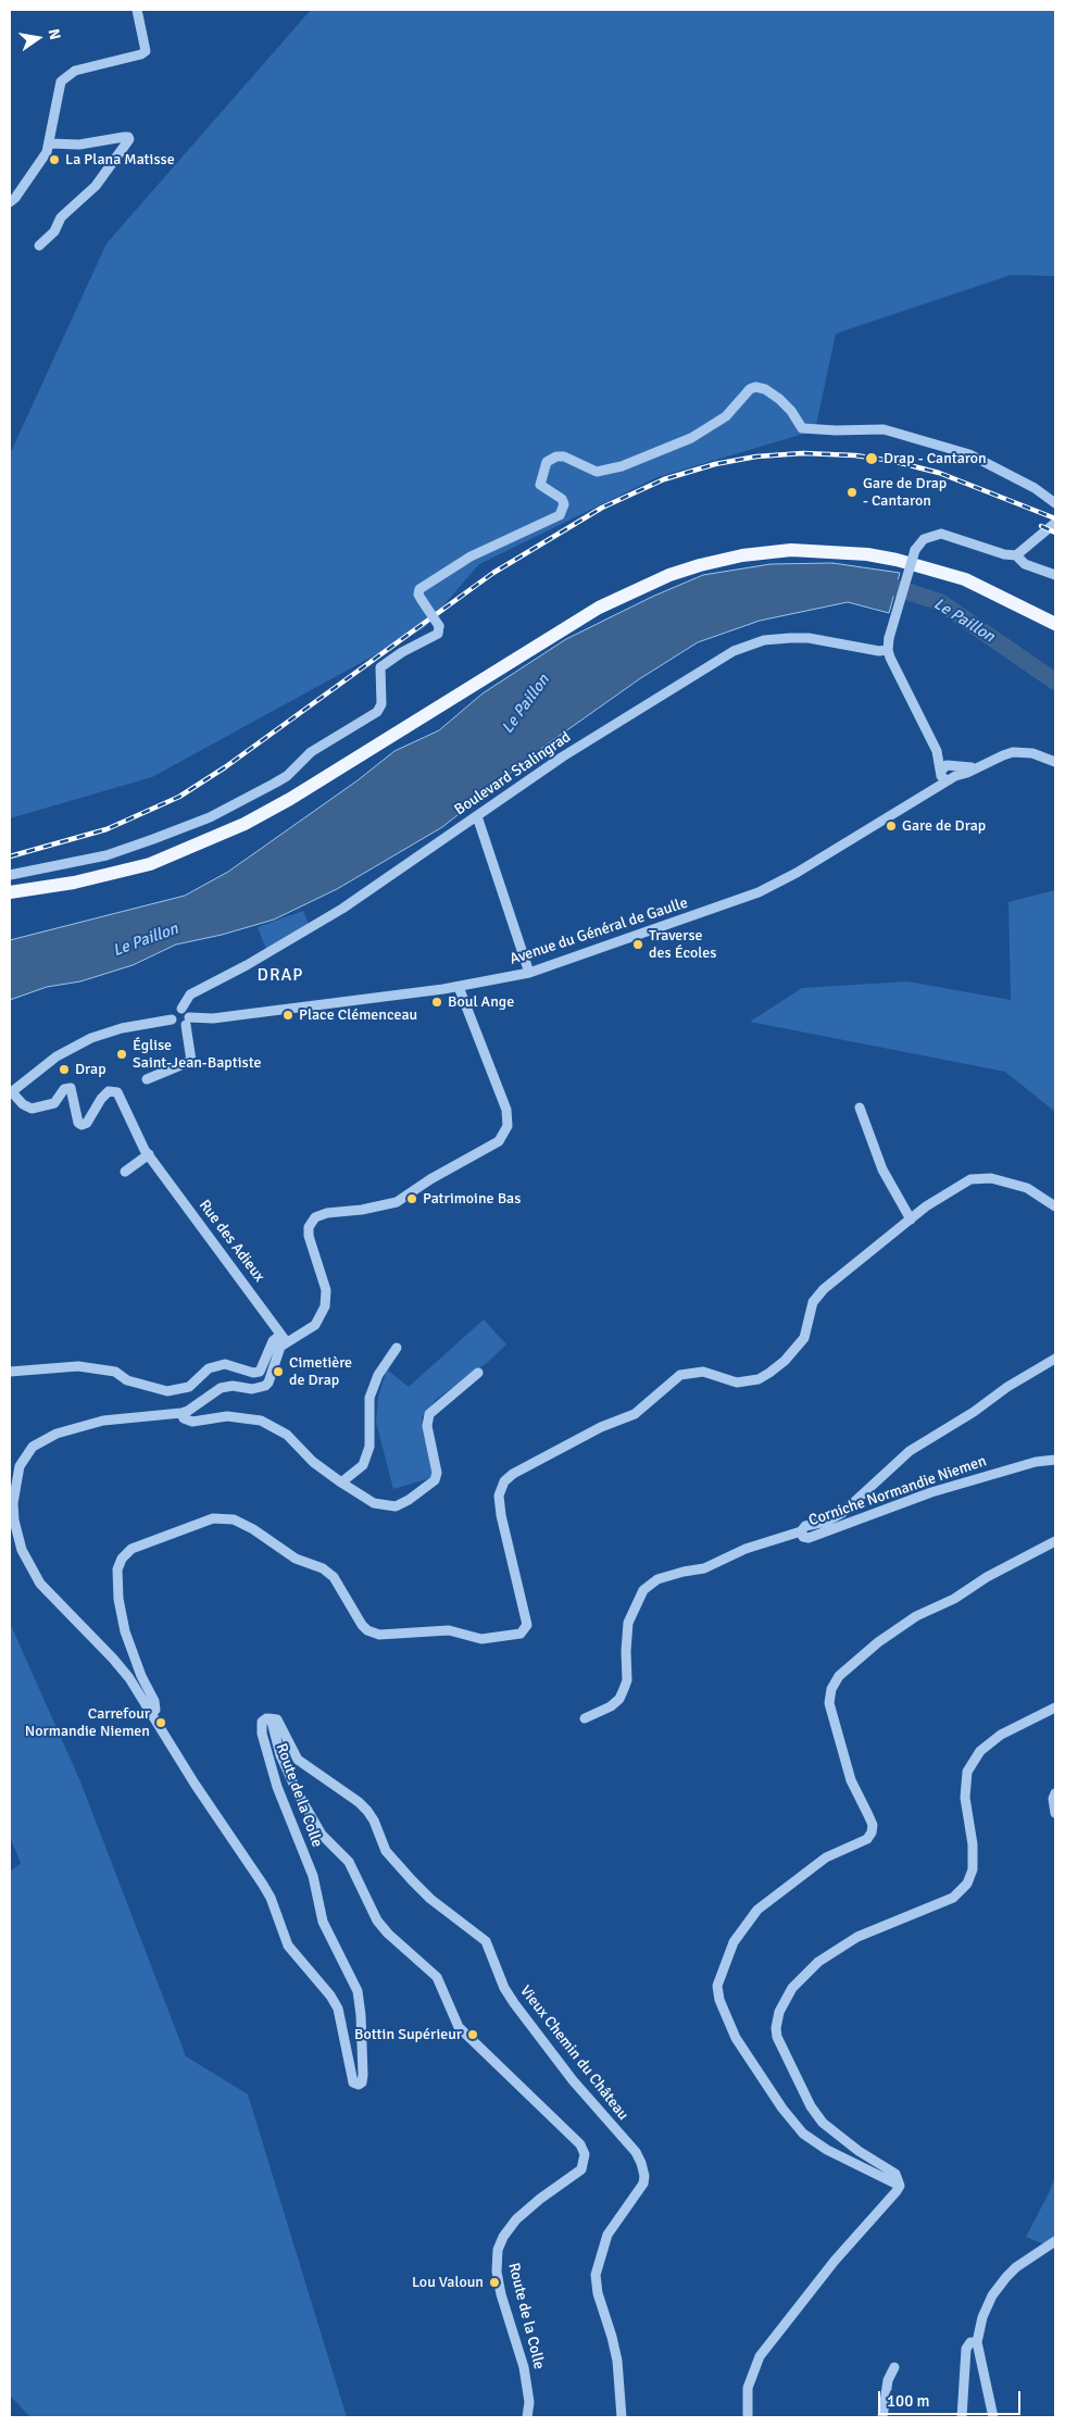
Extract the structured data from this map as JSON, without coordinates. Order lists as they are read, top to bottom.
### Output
{
  "streets": {
    "street": [
      "Boulevard Stalingrad",
      "Avenue du Général de Gaulle",
      "Rue des Adieux",
      "Corniche Normandie Niemen",
      "Route de la Colle",
      "Vieux Chemin du Château"
    ]
  },
  "crossings": [
    ["Boulevard Stalingrad", "Avenue du Général de Gaulle"],
    ["Route de la Colle", "Vieux Chemin du Château"]
  ],
  "districts": ["DRAP"],
  "water": ["Le Paillon"],
  "places": [
    "La Plana Matisse",
    "Drap - Cantaron",
    "Gare de Drap - Cantaron",
    "Gare de Drap",
    "Traverse des Écoles",
    "Boul Ange",
    "Place Clémenceau",
    "Église Saint-Jean-Baptiste",
    "Drap",
    "Patrimoine Bas",
    "Cimetière de Drap",
    "Carrefour Normandie Niemen",
    "Bottin Supérieur",
    "Lou Valoun"
  ],
  "scale_bar": "100 m",
  "north": "right"
}
